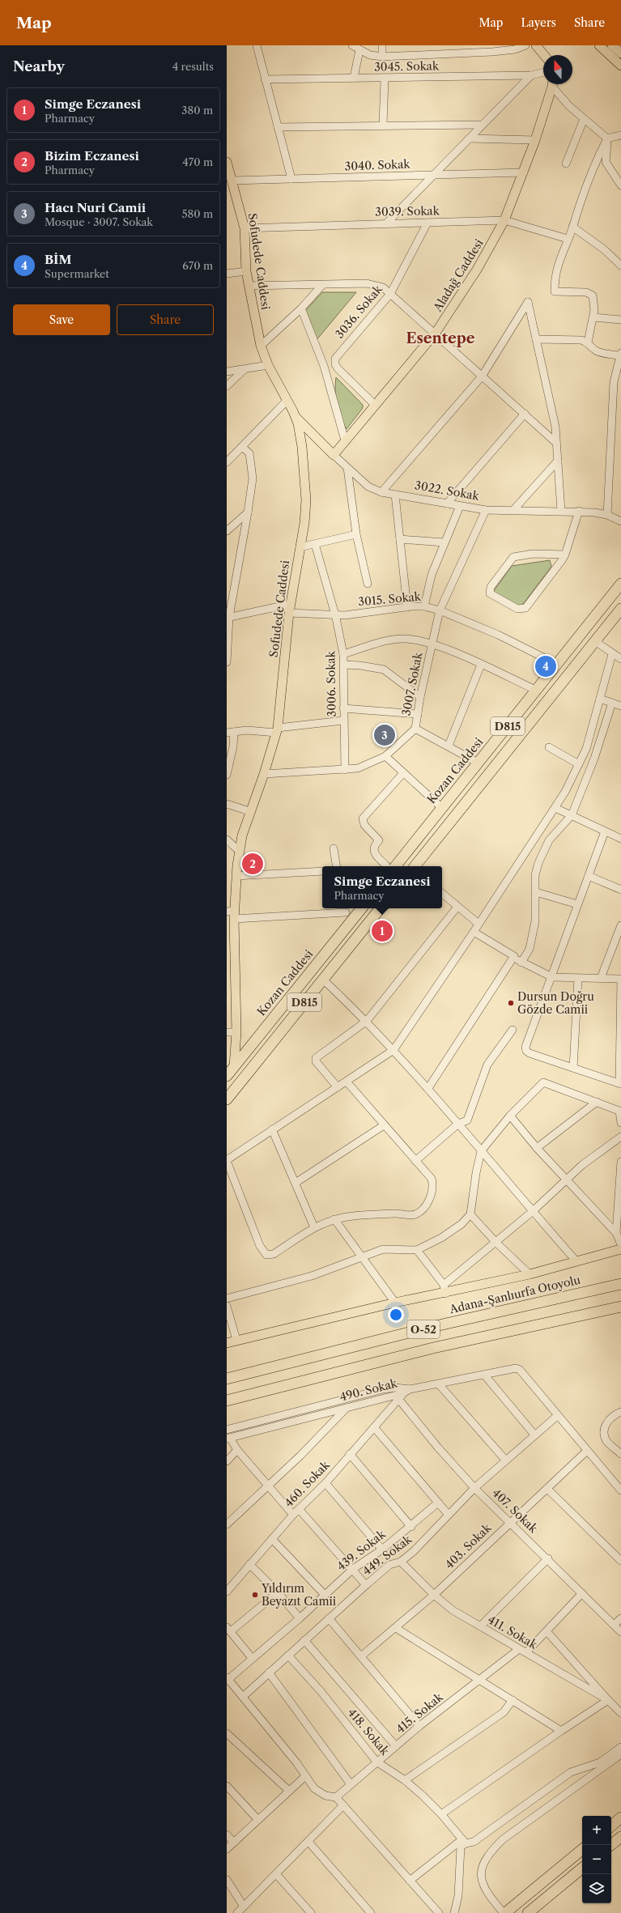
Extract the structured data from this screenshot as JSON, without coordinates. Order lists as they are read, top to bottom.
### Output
{
  "streets": {
    "highway": [
      "D815",
      "Kozan Caddesi",
      "Adana-Şanlıurfa Otoyolu",
      "O-52"
    ],
    "main road": ["Sofudede Caddesi", "Aladağ Caddesi", "3022. Sokak"],
    "street": [
      "3045. Sokak",
      "3040. Sokak",
      "3039. Sokak",
      "3036. Sokak",
      "3015. Sokak",
      "3006. Sokak",
      "3007. Sokak",
      "490. Sokak",
      "460. Sokak",
      "407. Sokak",
      "403. Sokak",
      "439. Sokak",
      "449. Sokak",
      "411. Sokak",
      "415. Sokak",
      "418. Sokak"
    ]
  },
  "crossings": [
    ["3040. Sokak", "Sofudede Caddesi"],
    ["3040. Sokak", "Aladağ Caddesi"],
    ["3039. Sokak", "Sofudede Caddesi"],
    ["3039. Sokak", "Aladağ Caddesi"],
    ["3039. Sokak", "3036. Sokak"],
    ["Sofudede Caddesi", "3022. Sokak"],
    ["Sofudede Caddesi", "3015. Sokak"],
    ["Sofudede Caddesi", "3007. Sokak"],
    ["Sofudede Caddesi", "Kozan Caddesi"],
    ["Aladağ Caddesi", "3036. Sokak"],
    ["Aladağ Caddesi", "3022. Sokak"],
    ["3022. Sokak", "3007. Sokak"],
    ["3015. Sokak", "3006. Sokak"],
    ["3015. Sokak", "3007. Sokak"],
    ["3015. Sokak", "Kozan Caddesi"],
    ["3006. Sokak", "3007. Sokak"],
    ["490. Sokak", "460. Sokak"],
    ["490. Sokak", "407. Sokak"],
    ["490. Sokak", "449. Sokak"],
    ["460. Sokak", "407. Sokak"],
    ["407. Sokak", "403. Sokak"],
    ["407. Sokak", "449. Sokak"],
    ["403. Sokak", "411. Sokak"],
    ["449. Sokak", "411. Sokak"],
    ["449. Sokak", "418. Sokak"],
    ["411. Sokak", "415. Sokak"],
    ["415. Sokak", "418. Sokak"]
  ],
  "districts": ["Esentepe"],
  "places": ["Dursun Doğru Gözde Camii", "Yıldırım Beyazıt Camii"],
  "north": "top",
  "page": {
    "header": "Map",
    "nav": ["Map", "Layers", "Share"],
    "heading": ["Nearby", "4 results"],
    "list": [
      {
        "mark": "1",
        "name": "Simge Eczanesi",
        "note": "Pharmacy",
        "value": "380 m"
      },
      {
        "mark": "2",
        "name": "Bizim Eczanesi",
        "note": "Pharmacy",
        "value": "470 m"
      },
      {
        "mark": "3",
        "name": "Hacı Nuri Camii",
        "note": "Mosque · 3007. Sokak",
        "value": "580 m"
      },
      {
        "mark": "4",
        "name": "BİM",
        "note": "Supermarket",
        "value": "670 m"
      }
    ],
    "buttons": ["Save", "Share"],
    "pins": [
      "4",
      "3",
      "2",
      "1"
    ],
    "popup": ["Simge Eczanesi", "Pharmacy"],
    "map_buttons": ["+", "−"]
  }
}
